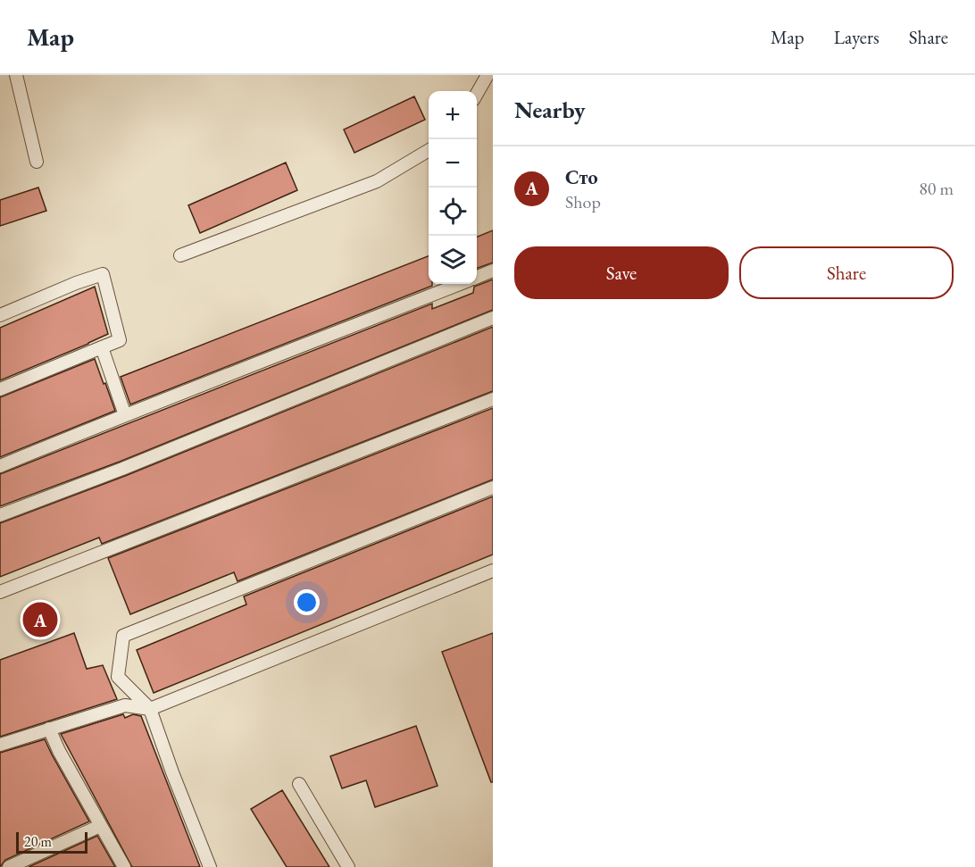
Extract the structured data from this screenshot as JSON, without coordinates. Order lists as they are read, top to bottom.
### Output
{
  "scale_bar": "20 m",
  "page": {
    "header": "Map",
    "nav": ["Map", "Layers", "Share"],
    "heading": "Nearby",
    "map_buttons": ["+", "−"],
    "list": [
      {
        "mark": "A",
        "name": "Сто",
        "note": "Shop",
        "value": "80 m"
      }
    ],
    "buttons": ["Save", "Share"],
    "pins": "A",
    "scale": "20 m"
  }
}
